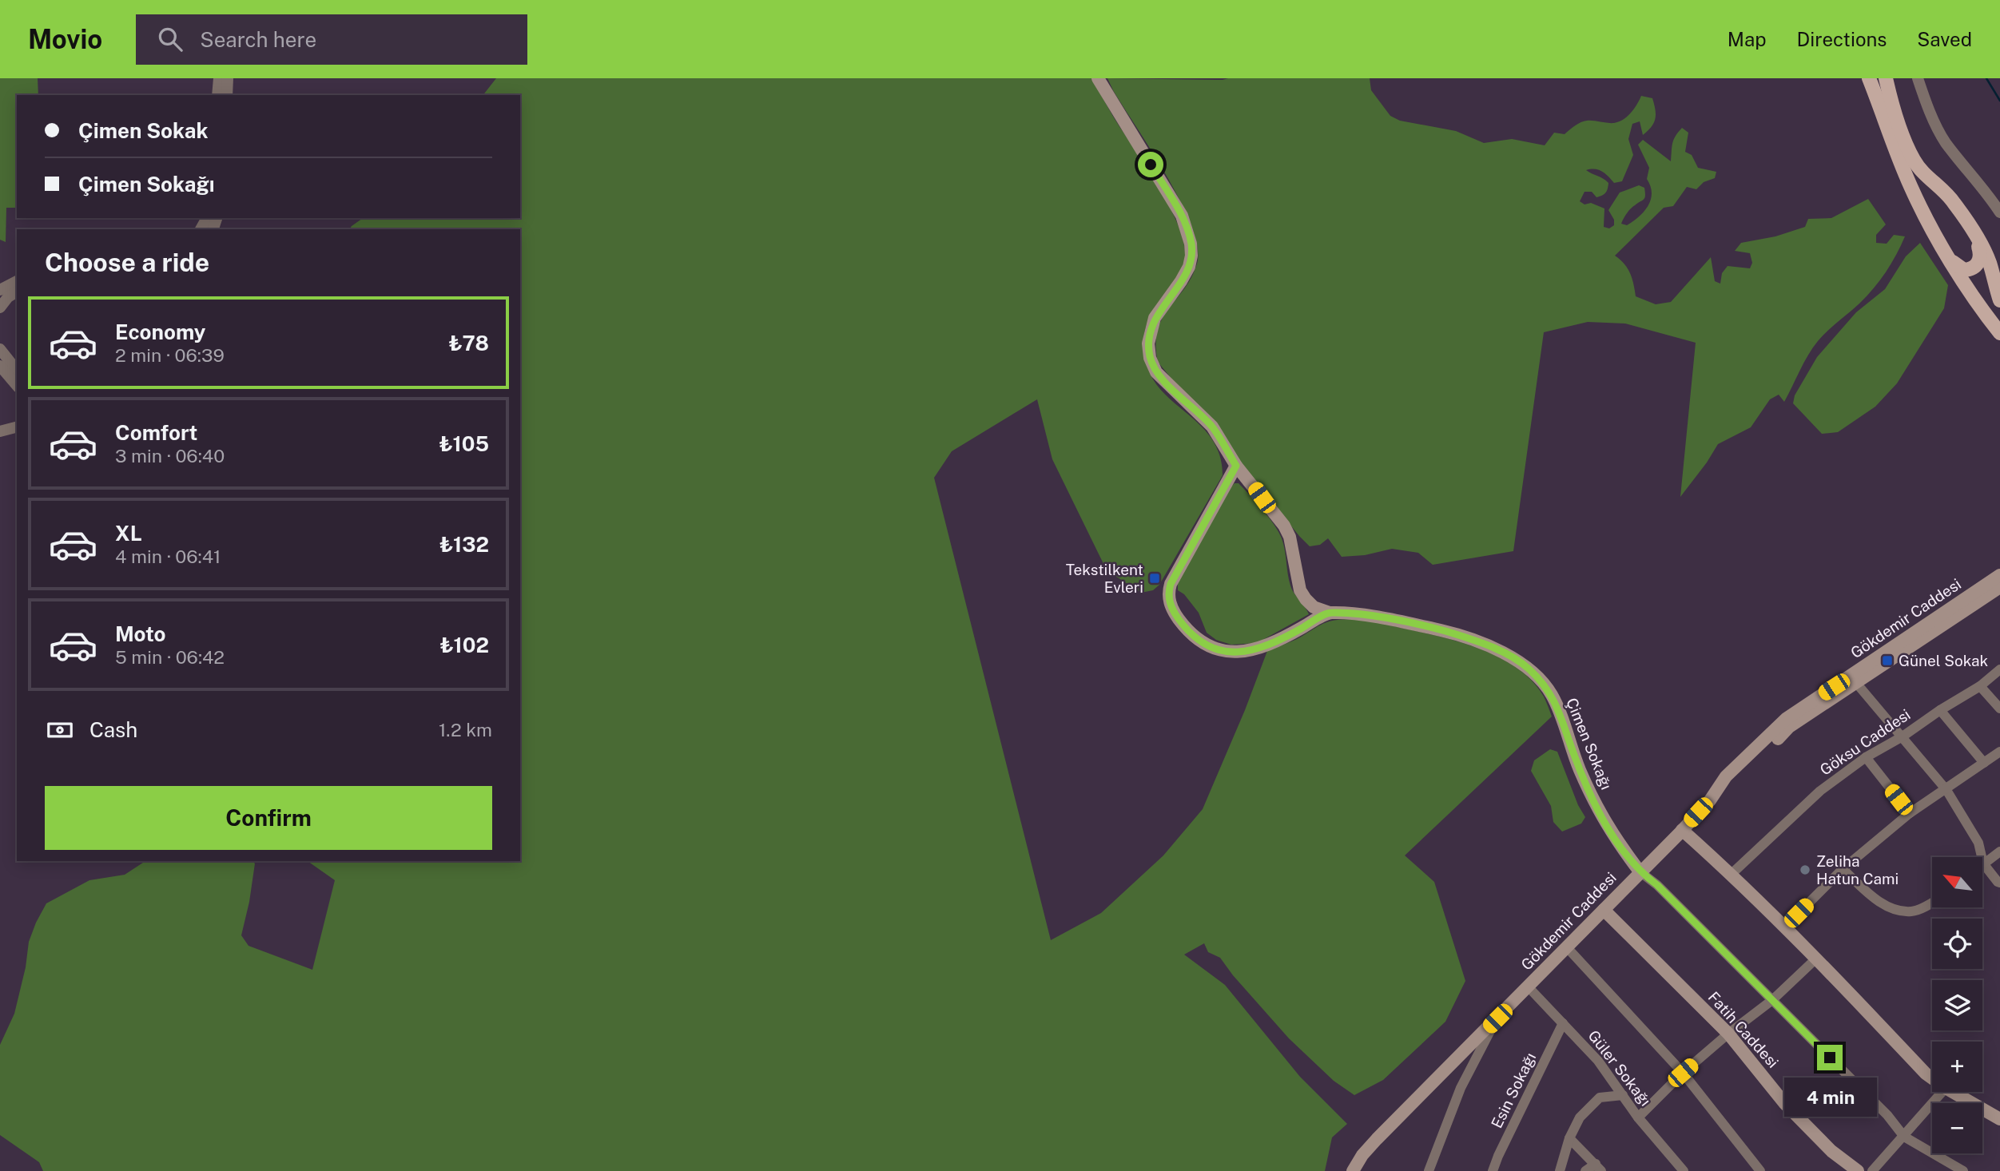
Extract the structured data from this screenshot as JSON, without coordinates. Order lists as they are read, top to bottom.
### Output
{
  "streets": {
    "main road": ["Gökdemir Caddesi", "Çimen Sokağı", "Fatih Caddesi"],
    "street": ["Göksu Caddesi", "Güler Sokağı", "Esin Sokağı"]
  },
  "crossings": [
    ["Gökdemir Caddesi", "Çimen Sokağı"],
    ["Gökdemir Caddesi", "Fatih Caddesi"],
    ["Gökdemir Caddesi", "Güler Sokağı"],
    ["Güler Sokağı", "Esin Sokağı"]
  ],
  "places": {
    "transit": ["Tekstilkent Evleri", "Günel Sokak"],
    "other": ["Zeliha Hatun Cami"]
  },
  "north": "top left",
  "page": {
    "header": "Movio",
    "search": "Search here",
    "nav": ["Map", "Directions", "Saved"],
    "banner": ["Çimen Sokak", "Çimen Sokağı"],
    "heading": "Choose a ride",
    "list": [
      {
        "name": "Economy",
        "note": "2 min · 06:39",
        "value": "₺78"
      },
      {
        "name": "Comfort",
        "note": "3 min · 06:40",
        "value": "₺105"
      },
      {
        "name": "XL",
        "note": "4 min · 06:41",
        "value": "₺132"
      },
      {
        "name": "Moto",
        "note": "5 min · 06:42",
        "value": "₺102"
      }
    ],
    "pay": ["Cash", "1.2 km"],
    "buttons": "Confirm",
    "map_buttons": ["+", "−"],
    "bubble": "4 min"
  }
}
